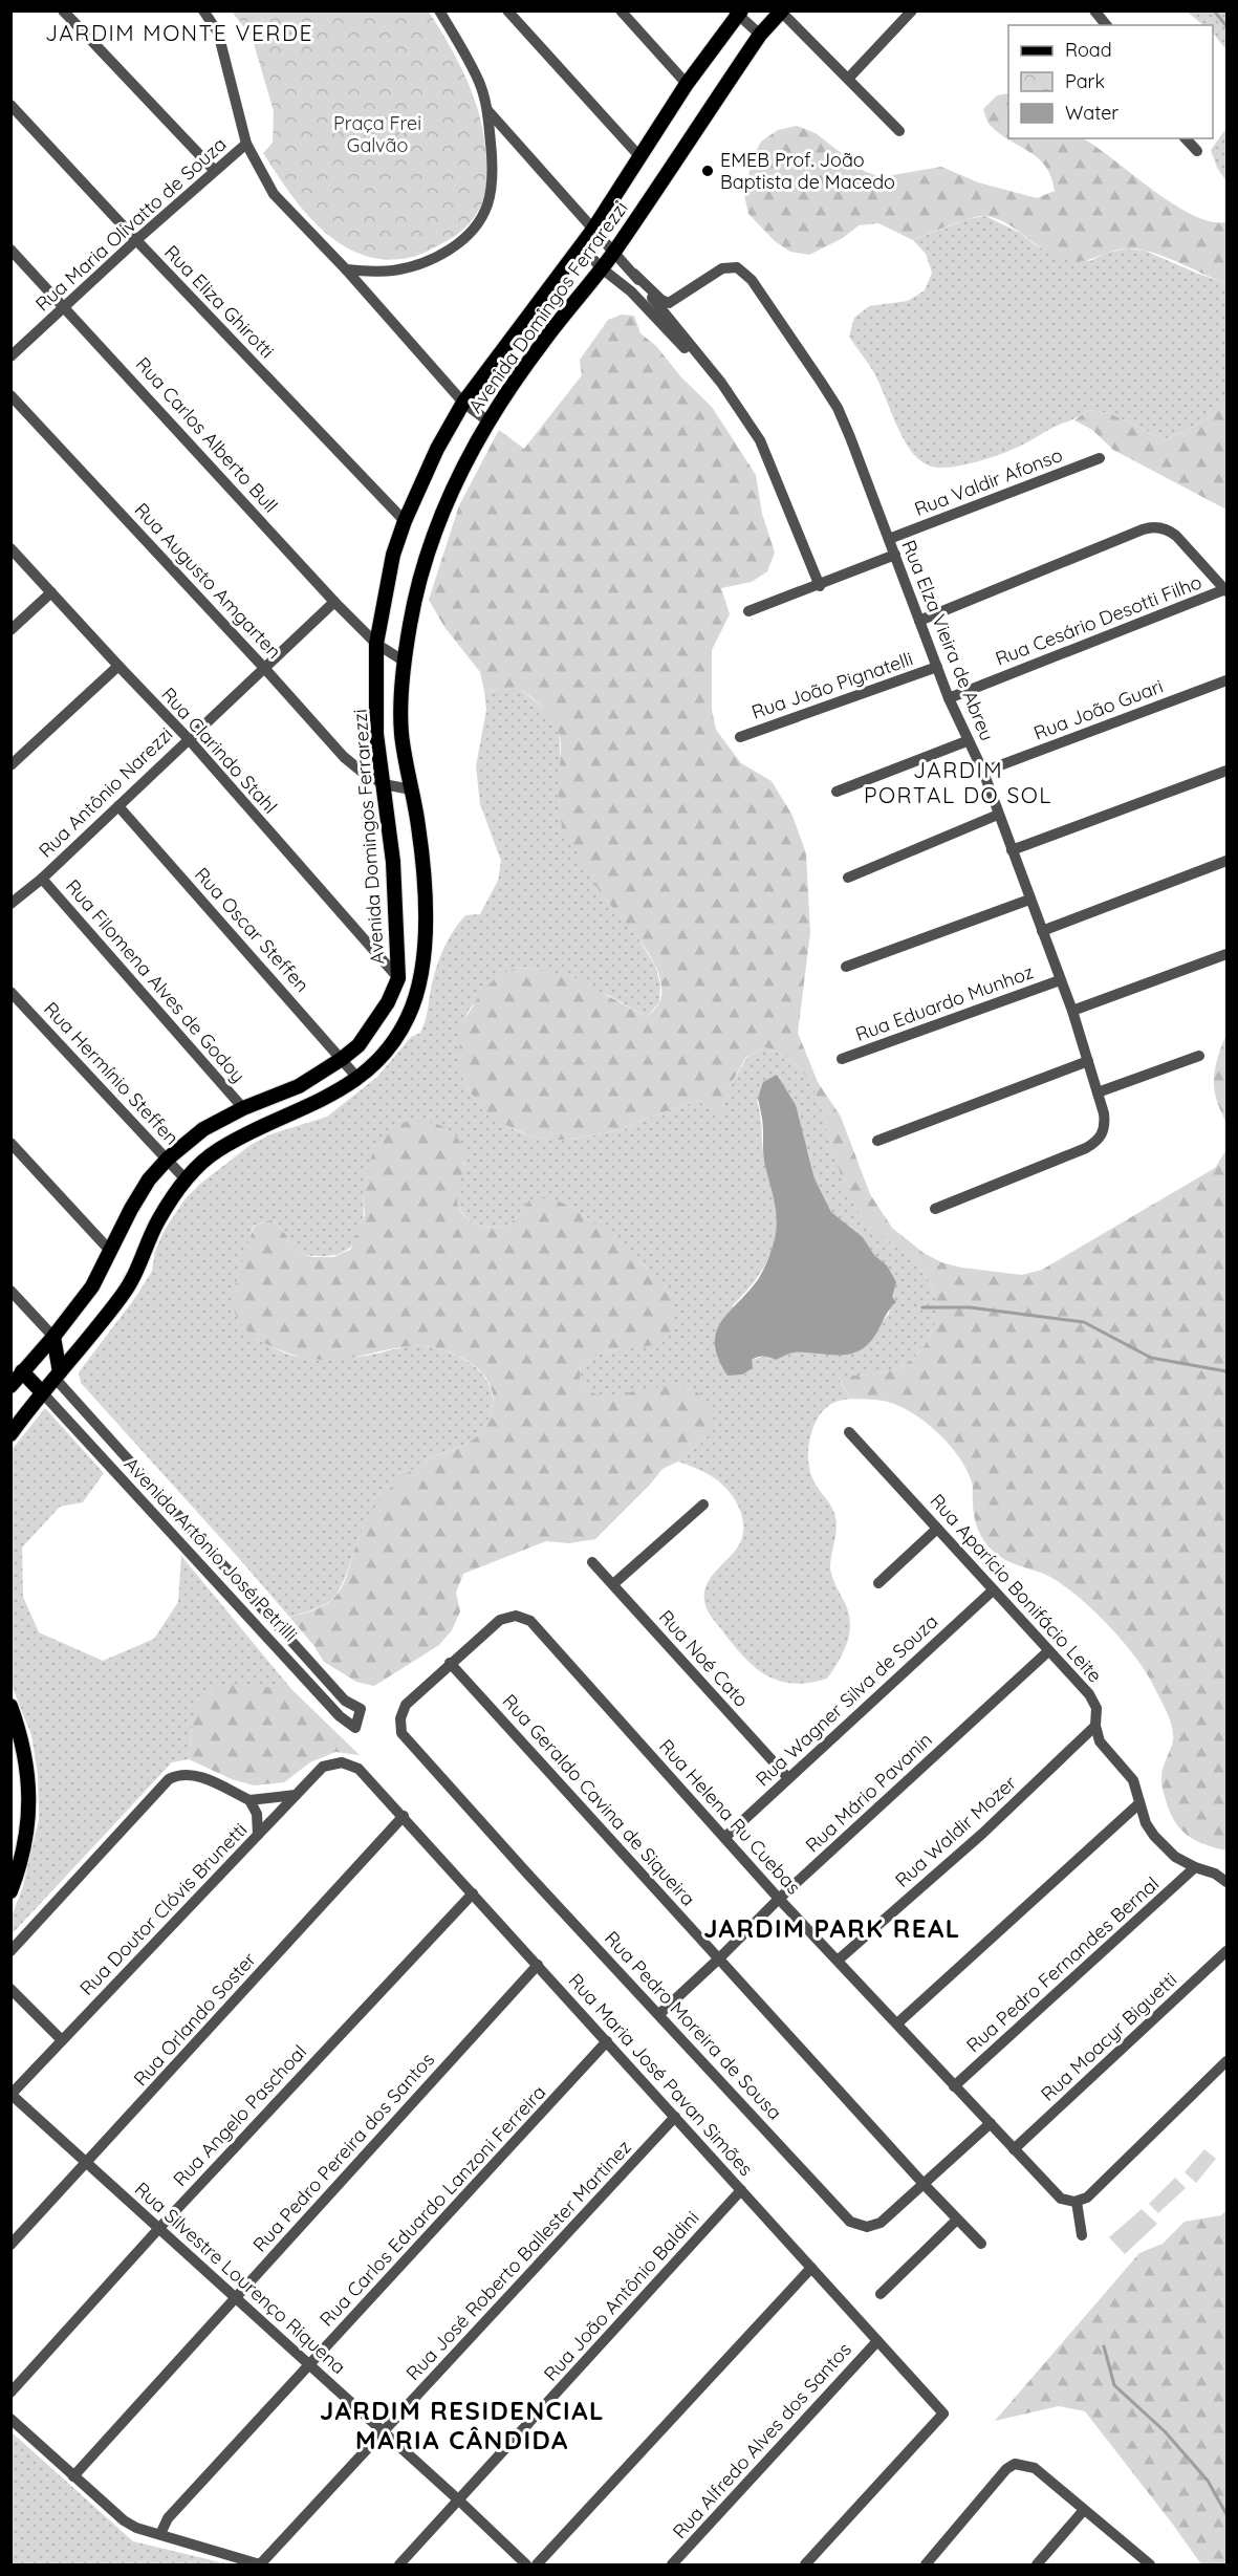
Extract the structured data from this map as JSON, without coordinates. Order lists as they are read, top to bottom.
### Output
{
  "streets": {
    "main road": ["Avenida Domingos Ferrarezzi"],
    "street": [
      "Rua Maria Olivatto de Souza",
      "Rua Eliza Ghirotti",
      "Rua Carlos Alberto Bull",
      "Rua Valdir Afonso",
      "Rua Augusto Amgarten",
      "Rua Cesário Desotti Filho",
      "Rua Elza Vieira de Abreu",
      "Rua João Pignatelli",
      "Rua João Guari",
      "Rua Clarindo Stahl",
      "Rua Antônio Narezzi",
      "Rua Oscar Steffen",
      "Rua Filomena Alves de Godoy",
      "Rua Eduardo Munhoz",
      "Rua Hermínio Steffen",
      "Avenida Artônio José Petrilli",
      "Rua Aparício Bonifácio Leite",
      "Rua Noé Cato",
      "Rua Wagner Silva de Souza",
      "Rua Mário Pavanin",
      "Rua Geraldo Cavina de Siqueira",
      "Rua Helena Ru Cuebas",
      "Rua Waldir Mozer",
      "Rua Doutor Clóvis Brunetti",
      "Rua Pedro Fernandes Bernal",
      "Rua Orlando Soster",
      "Rua Pedro Moreira de Sousa",
      "Rua Moacyr Biguetti",
      "Rua Maria José Pavan Simões",
      "Rua Angelo Paschoal",
      "Rua Pedro Pereira dos Santos",
      "Rua Carlos Eduardo Lanzoni Ferreira",
      "Rua José Roberto Ballester Martinez",
      "Rua Silvestre Lourenço Riquena",
      "Rua João Antônio Baldini",
      "Rua Alfredo Alves dos Santos"
    ]
  },
  "crossings": [
    ["Rua Maria Olivatto de Souza", "Rua Eliza Ghirotti"],
    ["Rua Maria Olivatto de Souza", "Rua Carlos Alberto Bull"],
    ["Rua Eliza Ghirotti", "Avenida Domingos Ferrarezzi"],
    ["Avenida Domingos Ferrarezzi", "Rua Carlos Alberto Bull"],
    ["Avenida Domingos Ferrarezzi", "Rua Augusto Amgarten"],
    ["Avenida Domingos Ferrarezzi", "Rua Clarindo Stahl"],
    ["Avenida Domingos Ferrarezzi", "Rua Oscar Steffen"],
    ["Avenida Domingos Ferrarezzi", "Rua Filomena Alves de Godoy"],
    ["Avenida Domingos Ferrarezzi", "Rua Hermínio Steffen"],
    ["Avenida Domingos Ferrarezzi", "Avenida Artônio José Petrilli"],
    ["Rua Carlos Alberto Bull", "Rua Antônio Narezzi"],
    ["Rua Valdir Afonso", "Rua Elza Vieira de Abreu"],
    ["Rua Augusto Amgarten", "Rua Antônio Narezzi"],
    ["Rua Cesário Desotti Filho", "Rua Elza Vieira de Abreu"],
    ["Rua Elza Vieira de Abreu", "Rua João Pignatelli"],
    ["Rua Elza Vieira de Abreu", "Rua João Guari"],
    ["Rua Elza Vieira de Abreu", "Rua Eduardo Munhoz"],
    ["Rua Clarindo Stahl", "Rua Antônio Narezzi"],
    ["Rua Antônio Narezzi", "Rua Oscar Steffen"],
    ["Rua Antônio Narezzi", "Rua Filomena Alves de Godoy"],
    ["Rua Aparício Bonifácio Leite", "Rua Wagner Silva de Souza"],
    ["Rua Aparício Bonifácio Leite", "Rua Mário Pavanin"],
    ["Rua Aparício Bonifácio Leite", "Rua Waldir Mozer"],
    ["Rua Aparício Bonifácio Leite", "Rua Pedro Fernandes Bernal"],
    ["Rua Noé Cato", "Rua Wagner Silva de Souza"],
    ["Rua Wagner Silva de Souza", "Rua Helena Ru Cuebas"],
    ["Rua Mário Pavanin", "Rua Geraldo Cavina de Siqueira"],
    ["Rua Mário Pavanin", "Rua Helena Ru Cuebas"],
    ["Rua Mário Pavanin", "Rua Pedro Moreira de Sousa"],
    ["Rua Geraldo Cavina de Siqueira", "Rua Helena Ru Cuebas"],
    ["Rua Geraldo Cavina de Siqueira", "Rua Pedro Moreira de Sousa"],
    ["Rua Helena Ru Cuebas", "Rua Waldir Mozer"],
    ["Rua Helena Ru Cuebas", "Rua Pedro Fernandes Bernal"],
    ["Rua Helena Ru Cuebas", "Rua Pedro Moreira de Sousa"],
    ["Rua Helena Ru Cuebas", "Rua Moacyr Biguetti"],
    ["Rua Doutor Clóvis Brunetti", "Rua Maria José Pavan Simões"],
    ["Rua Doutor Clóvis Brunetti", "Rua Silvestre Lourenço Riquena"],
    ["Rua Orlando Soster", "Rua Maria José Pavan Simões"],
    ["Rua Orlando Soster", "Rua Silvestre Lourenço Riquena"],
    ["Rua Maria José Pavan Simões", "Rua Angelo Paschoal"],
    ["Rua Maria José Pavan Simões", "Rua Pedro Pereira dos Santos"],
    ["Rua Maria José Pavan Simões", "Rua Carlos Eduardo Lanzoni Ferreira"],
    ["Rua Maria José Pavan Simões", "Rua José Roberto Ballester Martinez"],
    ["Rua Maria José Pavan Simões", "Rua João Antônio Baldini"],
    ["Rua Maria José Pavan Simões", "Rua Alfredo Alves dos Santos"],
    ["Rua Angelo Paschoal", "Rua Silvestre Lourenço Riquena"],
    ["Rua Pedro Pereira dos Santos", "Rua Silvestre Lourenço Riquena"],
    ["Rua Carlos Eduardo Lanzoni Ferreira", "Rua Silvestre Lourenço Riquena"],
    ["Rua José Roberto Ballester Martinez", "Rua Silvestre Lourenço Riquena"],
    ["Rua Silvestre Lourenço Riquena", "Rua João Antônio Baldini"]
  ],
  "districts": [
    "JARDIM MONTE VERDE",
    "JARDIM PORTAL DO SOL",
    "JARDIM PARK REAL",
    "JARDIM RESIDENCIAL MARIA CÂNDIDA"
  ],
  "parks": ["Praça Frei Galvão"],
  "places": ["EMEB Prof. João Baptista de Macedo"],
  "legend": ["Road", "Park", "Water"]
}
